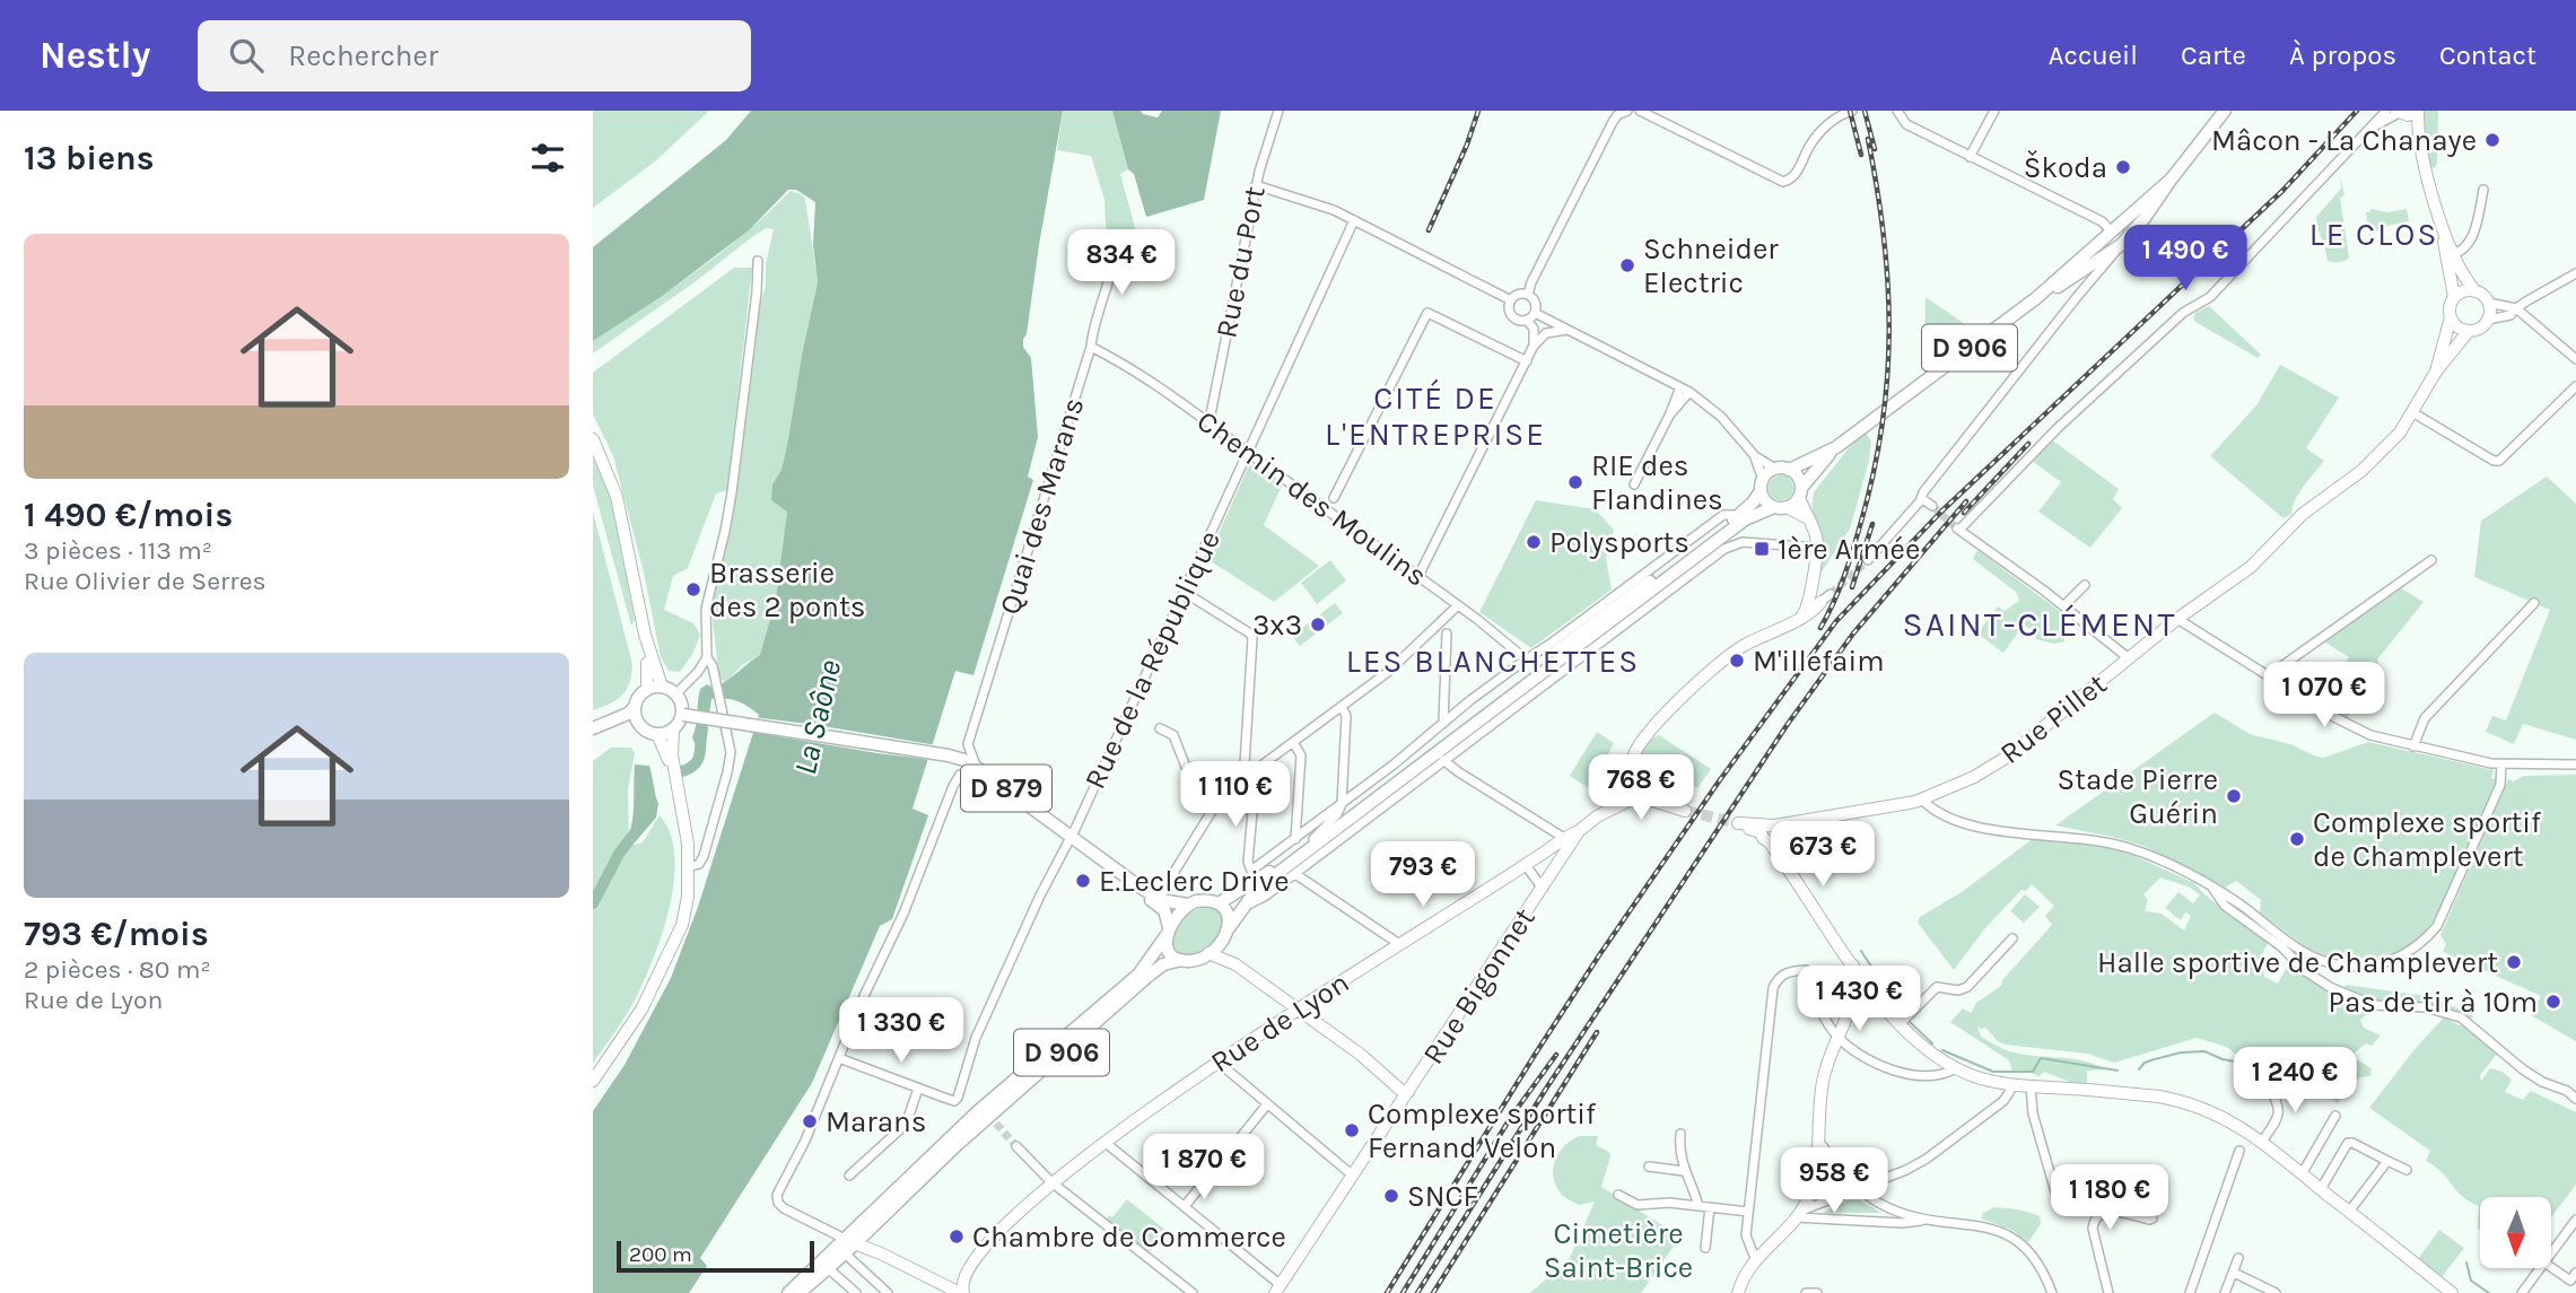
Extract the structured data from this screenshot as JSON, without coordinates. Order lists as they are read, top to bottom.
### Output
{
  "streets": {
    "main road": ["D 906", "D 879"],
    "street": [
      "Rue du Port",
      "Chemin des Moulins",
      "Quai des Marans",
      "Rue de la République",
      "Rue Pillet",
      "Rue Bigonnet",
      "Rue de Lyon"
    ]
  },
  "crossings": [
    ["D 906", "D 879"],
    ["Chemin des Moulins", "Quai des Marans"],
    ["Chemin des Moulins", "Rue de la République"],
    ["Quai des Marans", "D 879"],
    ["Rue de la République", "D 879"],
    ["Rue Bigonnet", "Rue de Lyon"]
  ],
  "districts": [
    "LE CLOS",
    "CITÉ DE L'ENTREPRISE",
    "SAINT-CLÉMENT",
    "LES BLANCHETTES"
  ],
  "water": ["La Saône"],
  "parks": ["Cimetière Saint-Brice"],
  "places": {
    "other": [
      "Mâcon - La Chanaye",
      "Škoda",
      "Schneider Electric",
      "RIE des Flandines",
      "Polysports",
      "Brasserie des 2 ponts",
      "3x3",
      "M'illefaim",
      "Stade Pierre Guérin",
      "Complexe sportif de Champlevert",
      "E.Leclerc Drive",
      "Halle sportive de Champlevert",
      "Pas de tir à 10m",
      "Marans",
      "Complexe sportif Fernand Velon",
      "SNCF",
      "Chambre de Commerce"
    ],
    "transit": ["1ère Armée"]
  },
  "scale_bar": "200 m",
  "north": "bottom",
  "page": {
    "header": "Nestly",
    "search": "Rechercher",
    "nav": [
      "Accueil",
      "Carte",
      "À propos",
      "Contact"
    ],
    "heading": "13 biens",
    "list": [
      {
        "name": "1 490 €/mois",
        "note": "3 pièces · 113 m² · Rue Olivier de Serres"
      },
      {
        "name": "793 €/mois",
        "note": "2 pièces · 80 m² · Rue de Lyon"
      }
    ],
    "price": [
      "1 490 €",
      "834 €",
      "1 070 €",
      "768 €",
      "1 110 €",
      "673 €",
      "793 €",
      "1 430 €",
      "1 330 €",
      "1 240 €",
      "1 870 €",
      "958 €",
      "1 180 €"
    ],
    "scale": "200 m"
  }
}
